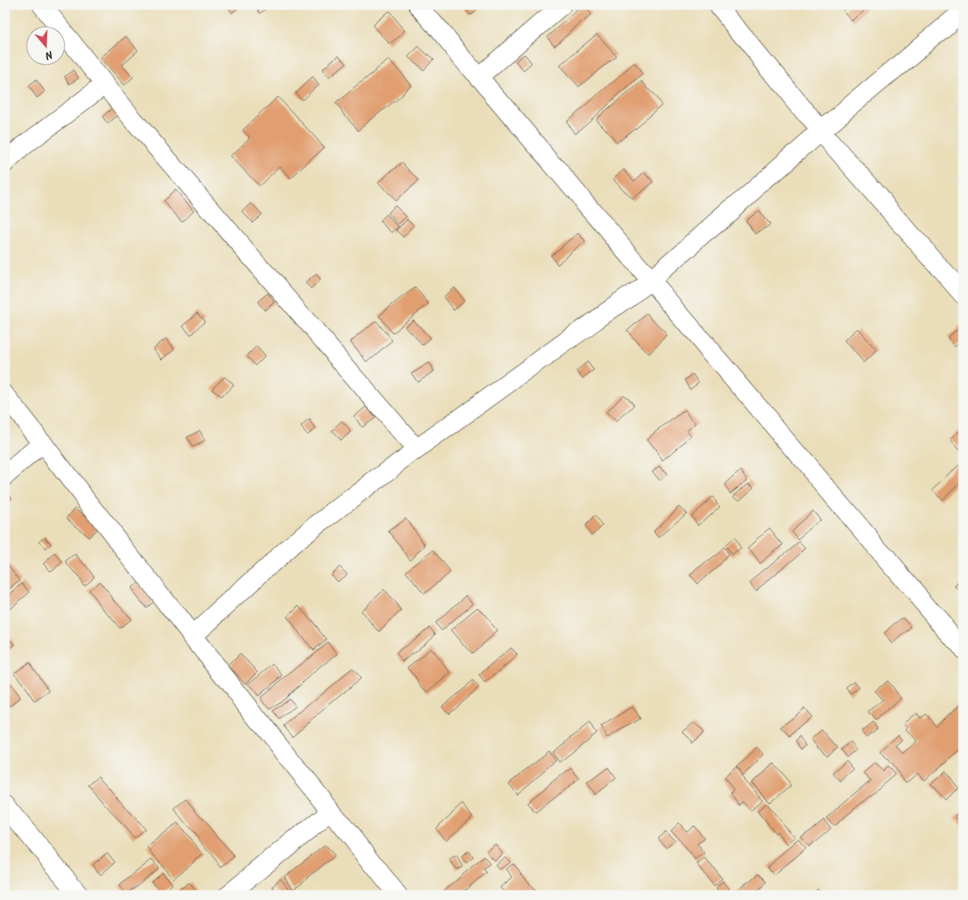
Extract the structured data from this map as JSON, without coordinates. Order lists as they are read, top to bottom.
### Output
{
  "north": "bottom"
}
